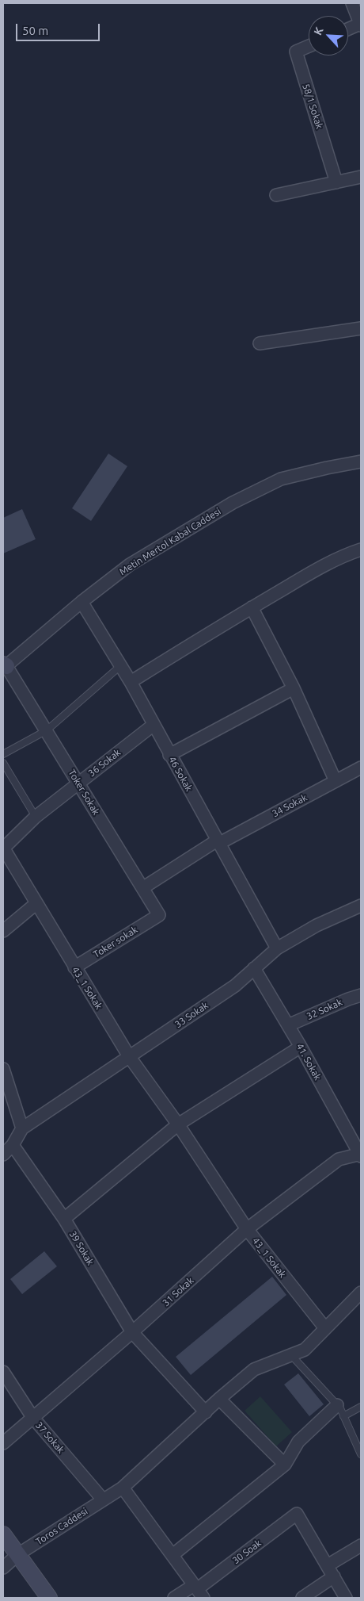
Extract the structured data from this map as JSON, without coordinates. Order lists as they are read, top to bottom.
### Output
{
  "streets": {
    "street": [
      "58/1 Sokak",
      "Metin Mertol Kabal Caddesi",
      "36 Sokak",
      "46 Sokak",
      "Toker Sokak",
      "34 Sokak",
      "Toker sokak",
      "43_1 Sokak",
      "32 Sokak",
      "33 Sokak",
      "41. Sokak",
      "39 Sokak",
      "31 Sokak",
      "37 Sokak",
      "Toros Caddesi",
      "30 Soak"
    ]
  },
  "crossings": [
    ["Metin Mertol Kabal Caddesi", "46 Sokak"],
    ["Metin Mertol Kabal Caddesi", "Toker Sokak"],
    ["36 Sokak", "46 Sokak"],
    ["36 Sokak", "Toker Sokak"],
    ["36 Sokak", "43_1 Sokak"],
    ["46 Sokak", "34 Sokak"],
    ["46 Sokak", "33 Sokak"],
    ["Toker Sokak", "34 Sokak"],
    ["Toker Sokak", "Toker sokak"],
    ["Toker sokak", "43_1 Sokak"],
    ["43_1 Sokak", "33 Sokak"],
    ["43_1 Sokak", "31 Sokak"],
    ["43_1 Sokak", "Toros Caddesi"],
    ["32 Sokak", "41. Sokak"],
    ["33 Sokak", "41. Sokak"],
    ["41. Sokak", "31 Sokak"],
    ["39 Sokak", "31 Sokak"],
    ["39 Sokak", "Toros Caddesi"],
    ["31 Sokak", "37 Sokak"],
    ["37 Sokak", "Toros Caddesi"]
  ],
  "scale_bar": "50 m",
  "north": "top left"
}
